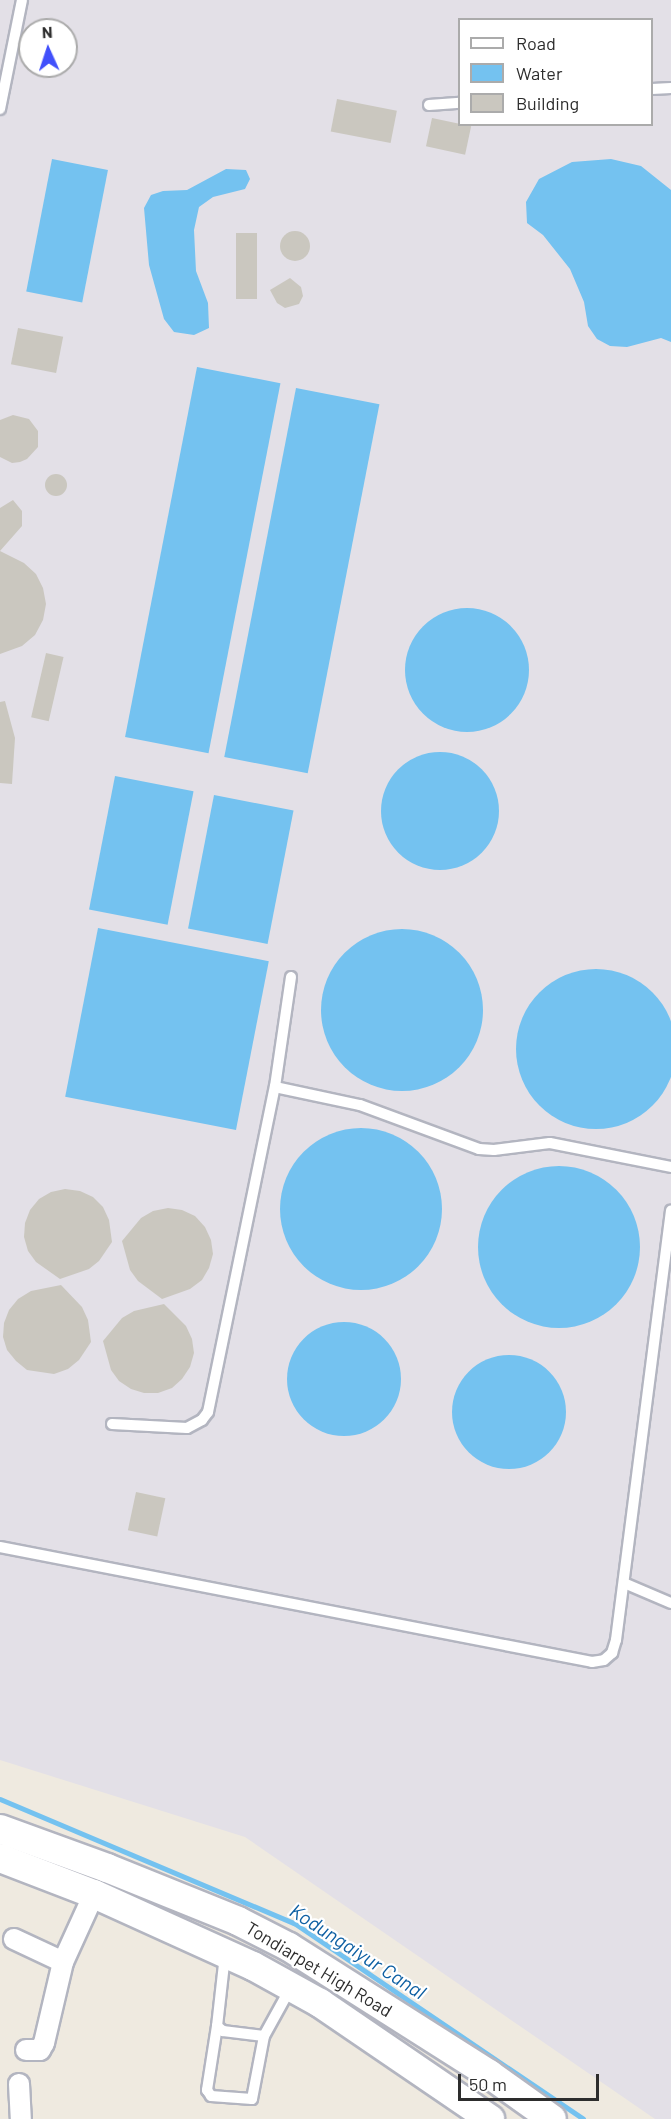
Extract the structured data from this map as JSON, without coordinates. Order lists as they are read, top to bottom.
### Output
{
  "streets": {
    "main road": ["Tondiarpet High Road"]
  },
  "water": ["Kodungaiyur Canal"],
  "legend": ["Road", "Water", "Building"],
  "scale_bar": "50 m",
  "north": "top"
}
